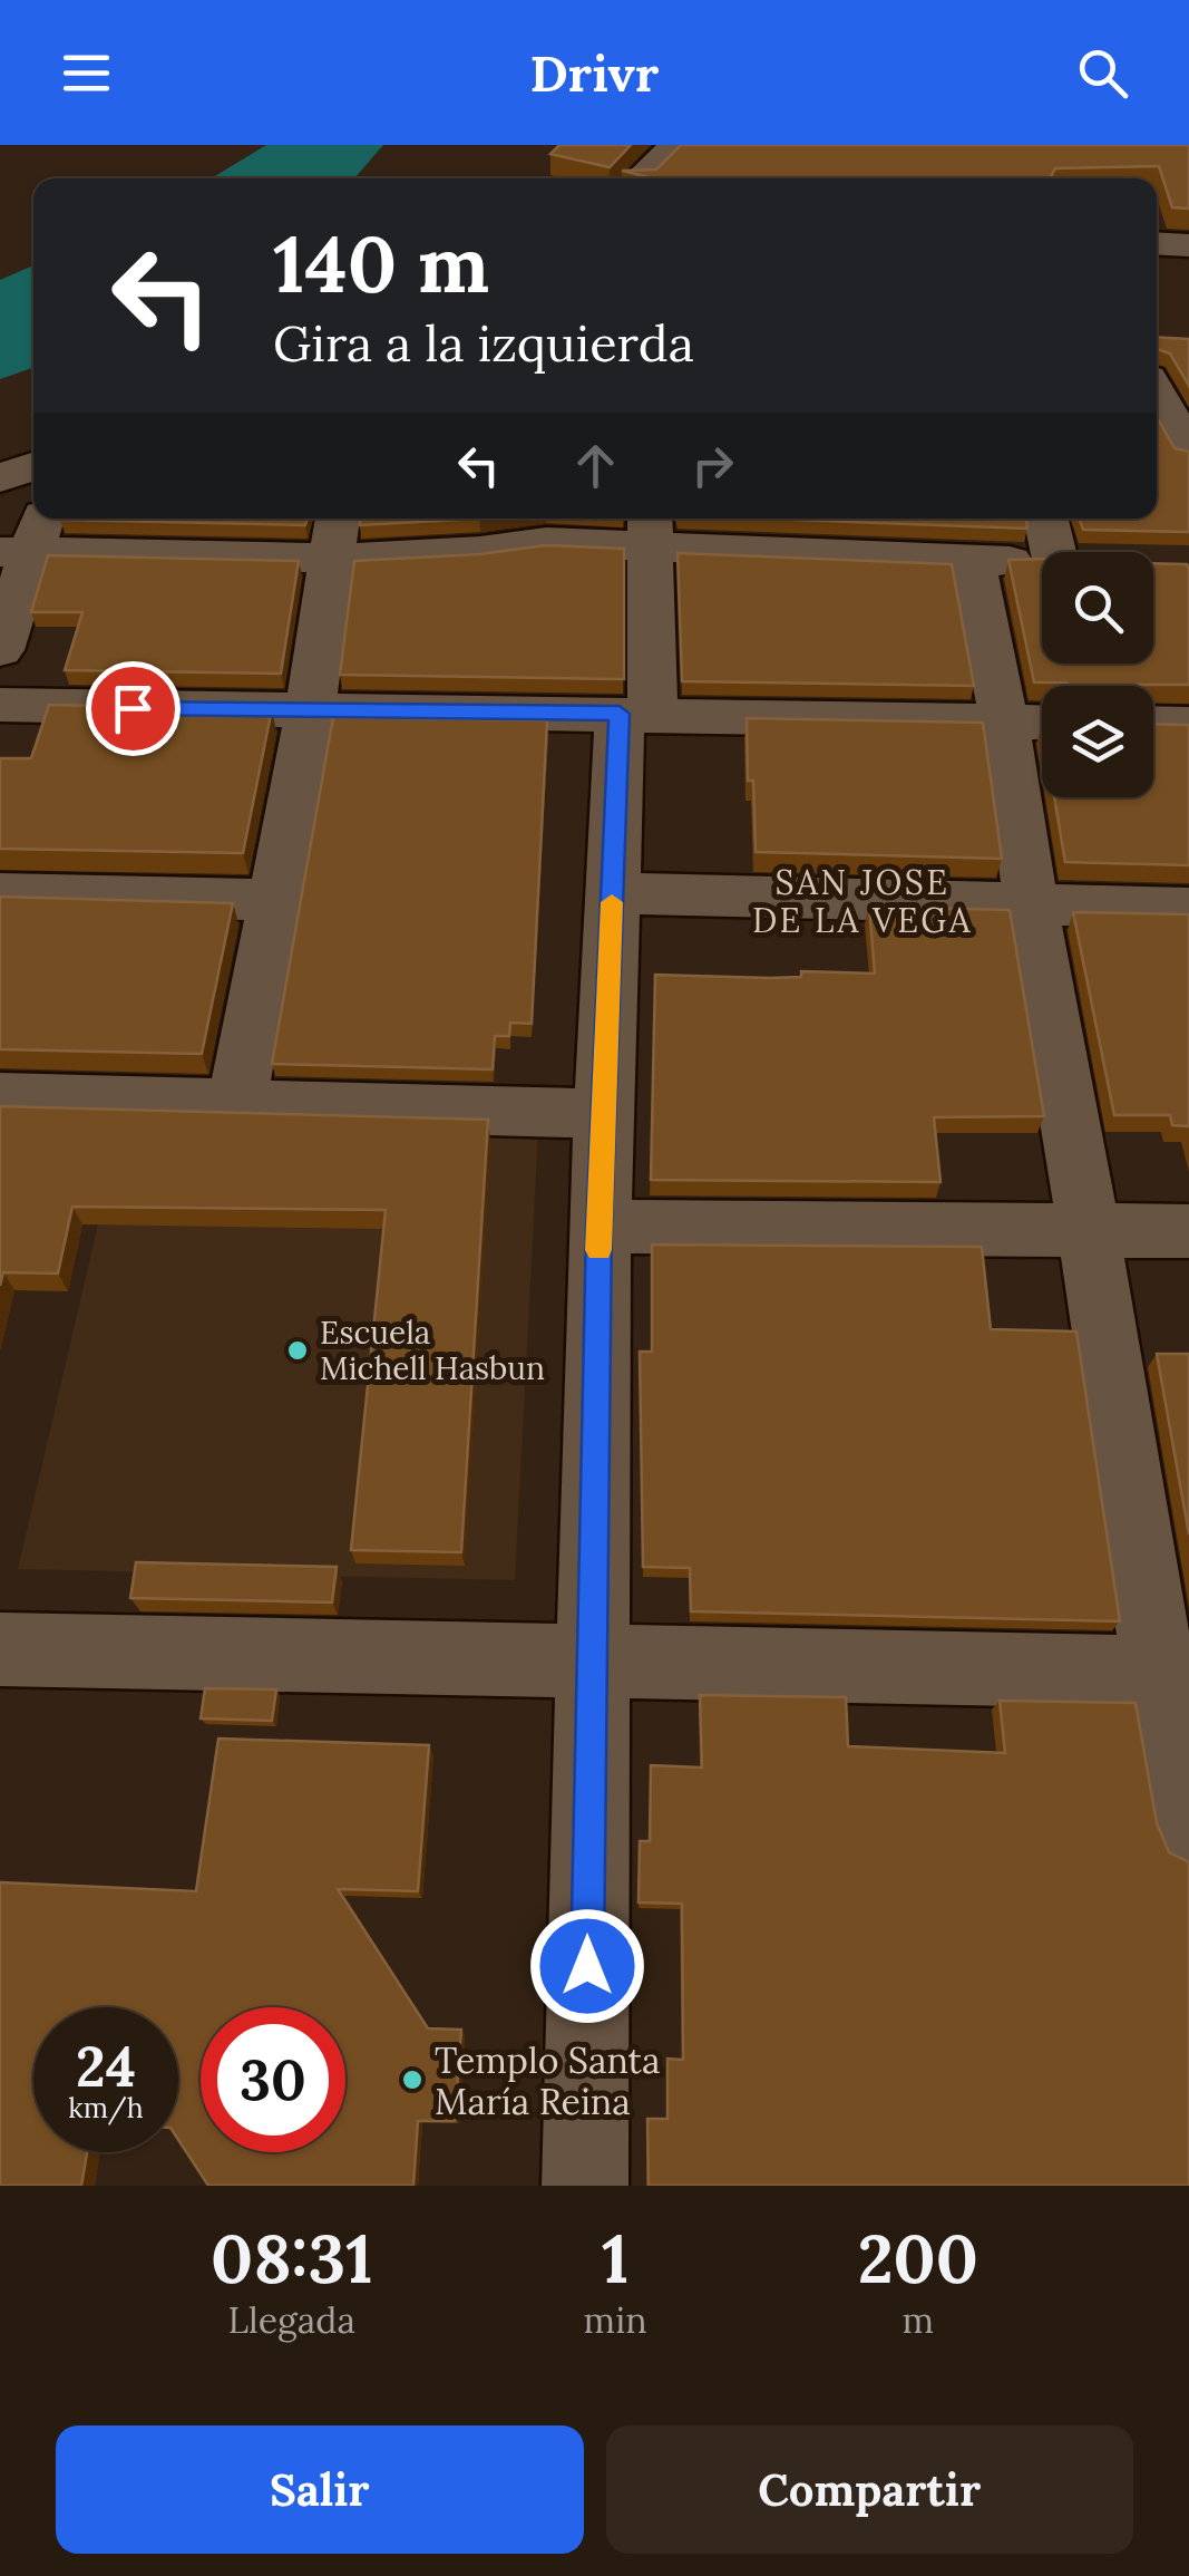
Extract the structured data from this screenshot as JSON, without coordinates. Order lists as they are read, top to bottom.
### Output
{
  "districts": ["SAN JOSE DE LA VEGA"],
  "places": ["Escuela Michell Hasbun", "Templo Santa María Reina"],
  "page": {
    "header": "Drivr",
    "turn": ["140 m", "Gira a la izquierda"],
    "speed": "24 km/h",
    "limit": "30",
    "eta": [
      "08:31",
      "Llegada",
      "1",
      "min",
      "200",
      "m"
    ],
    "buttons": ["Salir", "Compartir"]
  }
}
